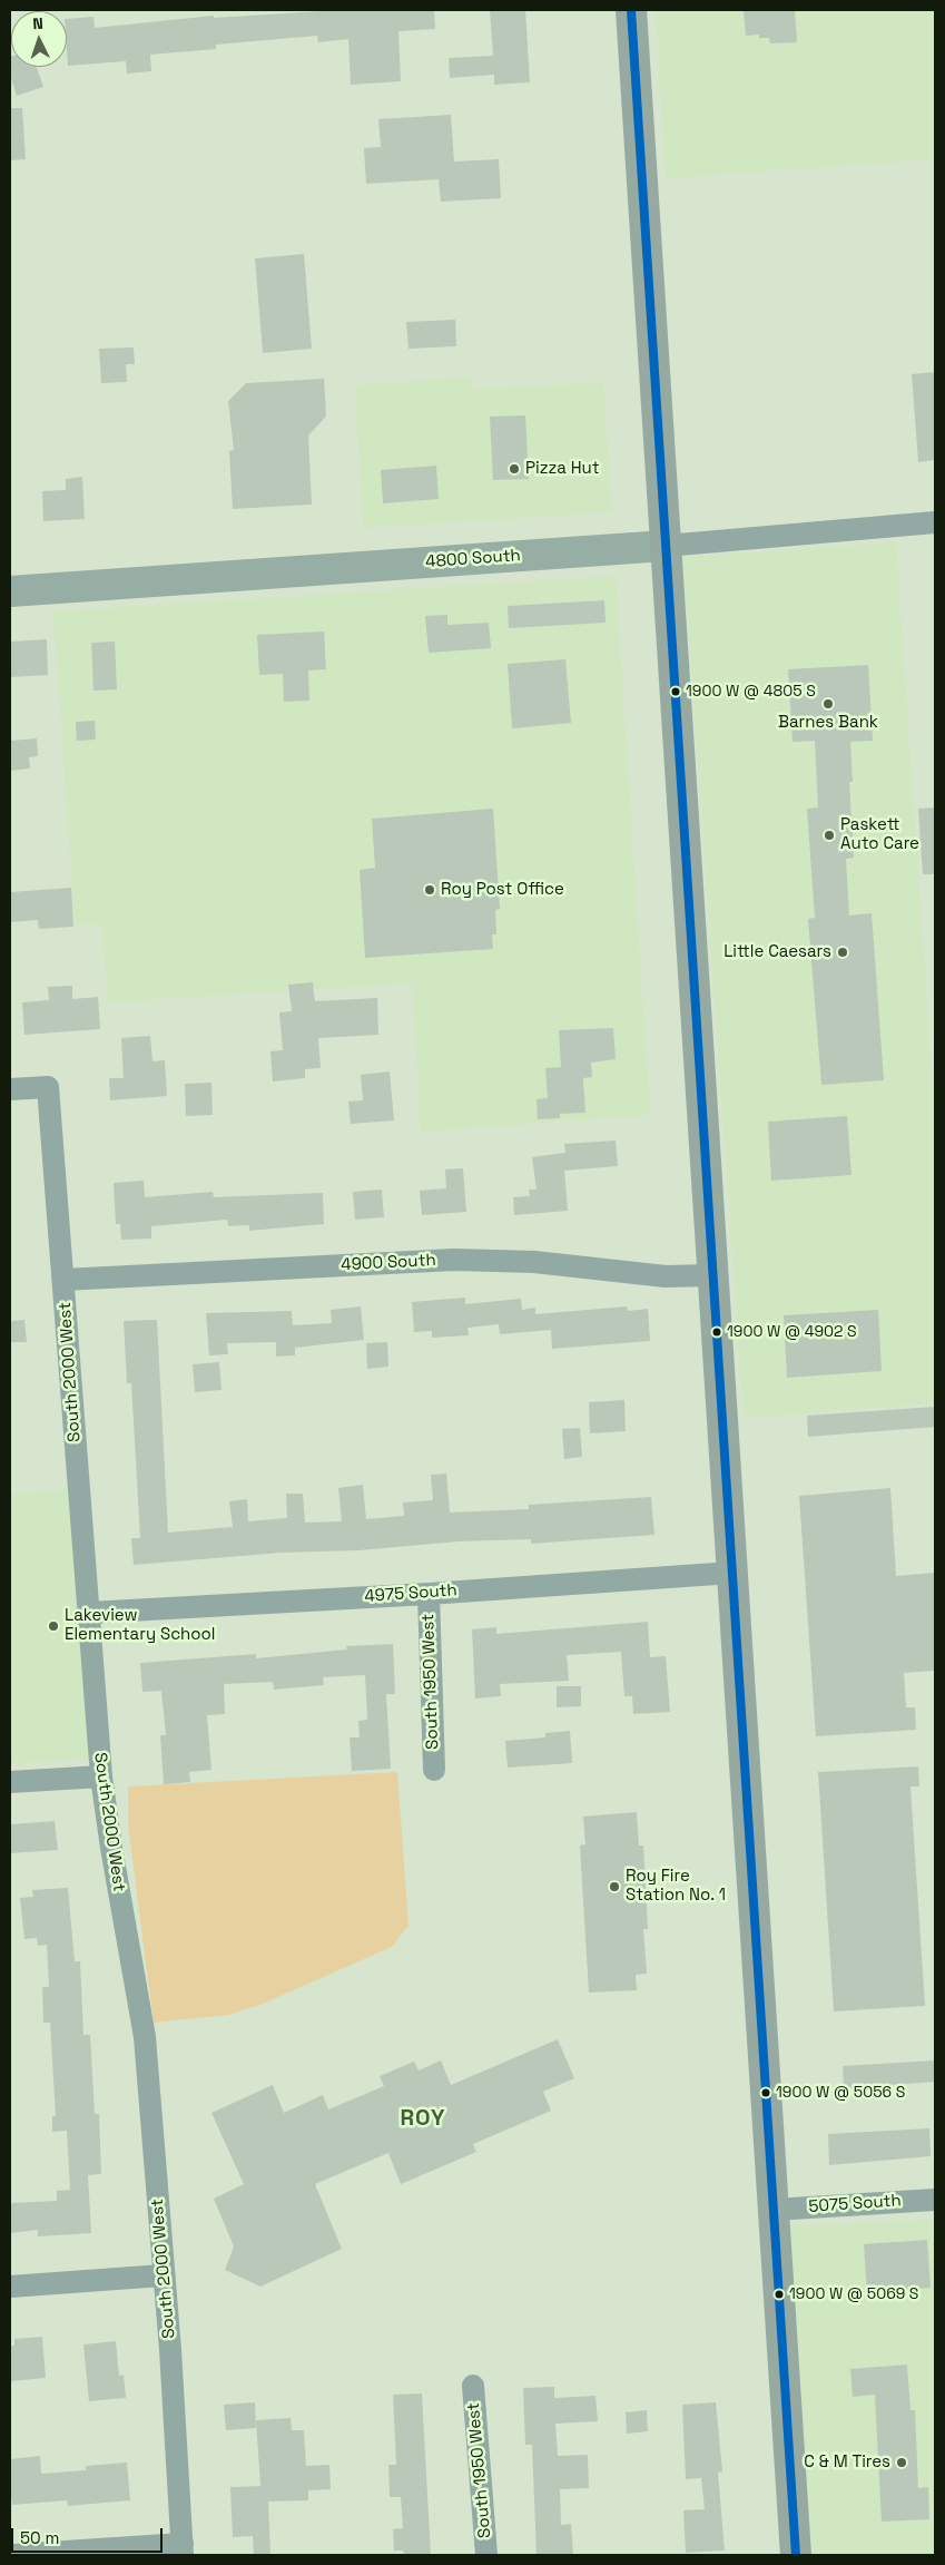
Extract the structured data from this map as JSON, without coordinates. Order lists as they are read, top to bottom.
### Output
{
  "streets": {
    "main road": ["4800 South"],
    "street": [
      "4900 South",
      "South 2000 West",
      "4975 South",
      "South 1950 West",
      "5075 South"
    ]
  },
  "crossings": [
    ["4900 South", "South 2000 West"],
    ["South 2000 West", "4975 South"],
    ["4975 South", "South 1950 West"]
  ],
  "districts": ["ROY"],
  "places": [
    "Pizza Hut",
    "1900 W @ 4805 S",
    "Barnes Bank",
    "Paskett Auto Care",
    "Roy Post Office",
    "Little Caesars",
    "1900 W @ 4902 S",
    "Lakeview Elementary School",
    "Roy Fire Station No. 1",
    "1900 W @ 5056 S",
    "1900 W @ 5069 S",
    "C & M Tires"
  ],
  "scale_bar": "50 m",
  "north": "top"
}
